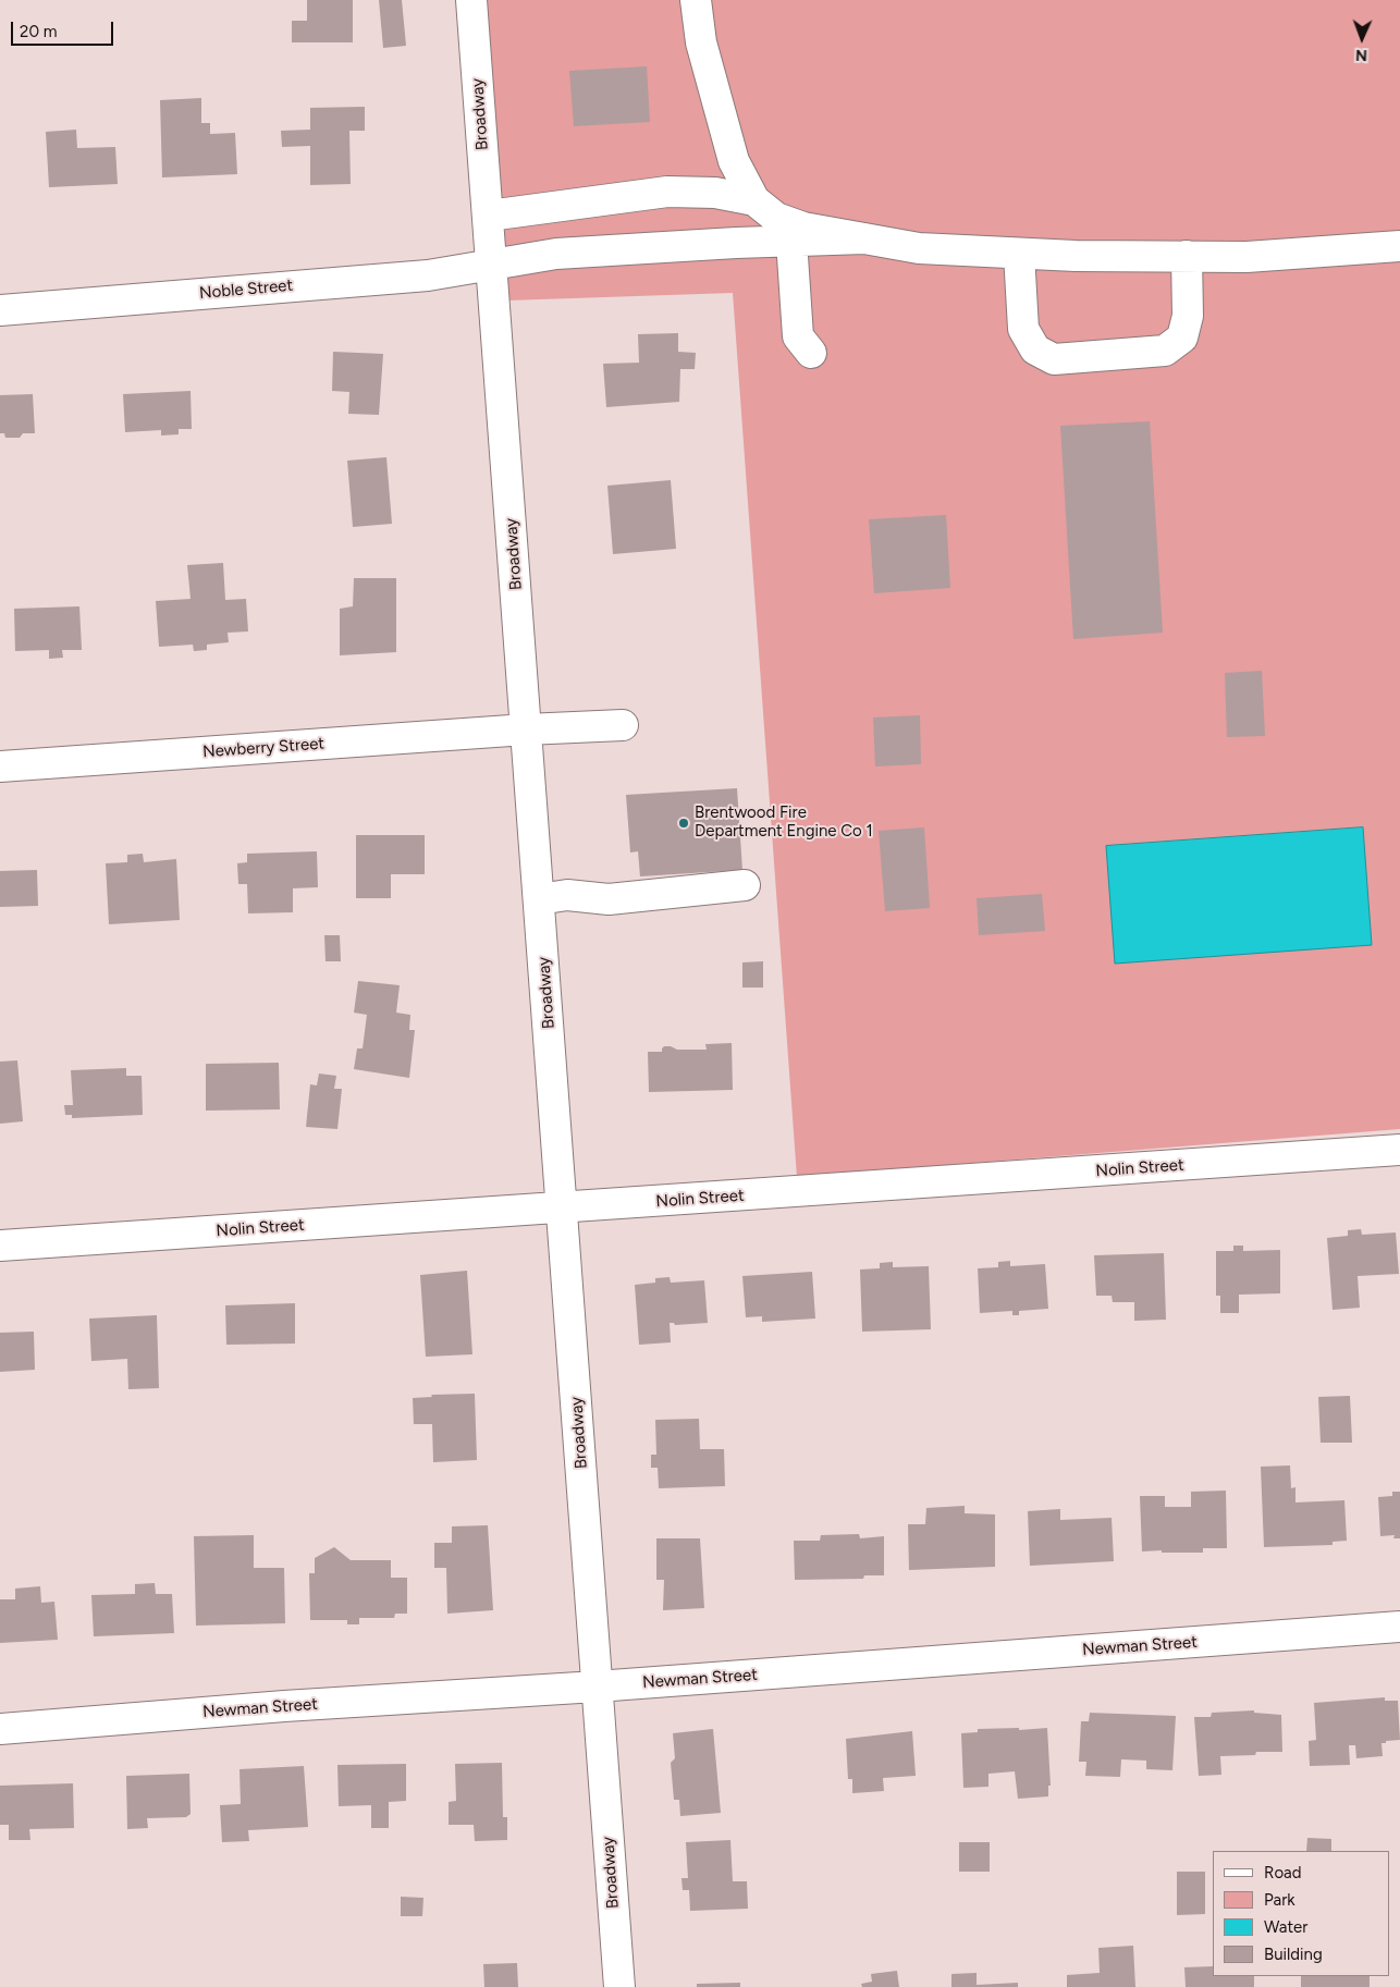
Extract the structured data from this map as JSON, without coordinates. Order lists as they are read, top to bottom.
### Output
{
  "streets": {
    "street": [
      "Broadway",
      "Noble Street",
      "Newberry Street",
      "Nolin Street",
      "Newman Street"
    ]
  },
  "crossings": [
    ["Broadway", "Noble Street"],
    ["Broadway", "Newberry Street"],
    ["Broadway", "Nolin Street"],
    ["Broadway", "Newman Street"]
  ],
  "places": ["Brentwood Fire Department Engine Co 1"],
  "legend": [
    "Road",
    "Park",
    "Water",
    "Building"
  ],
  "scale_bar": "20 m",
  "north": "bottom"
}
